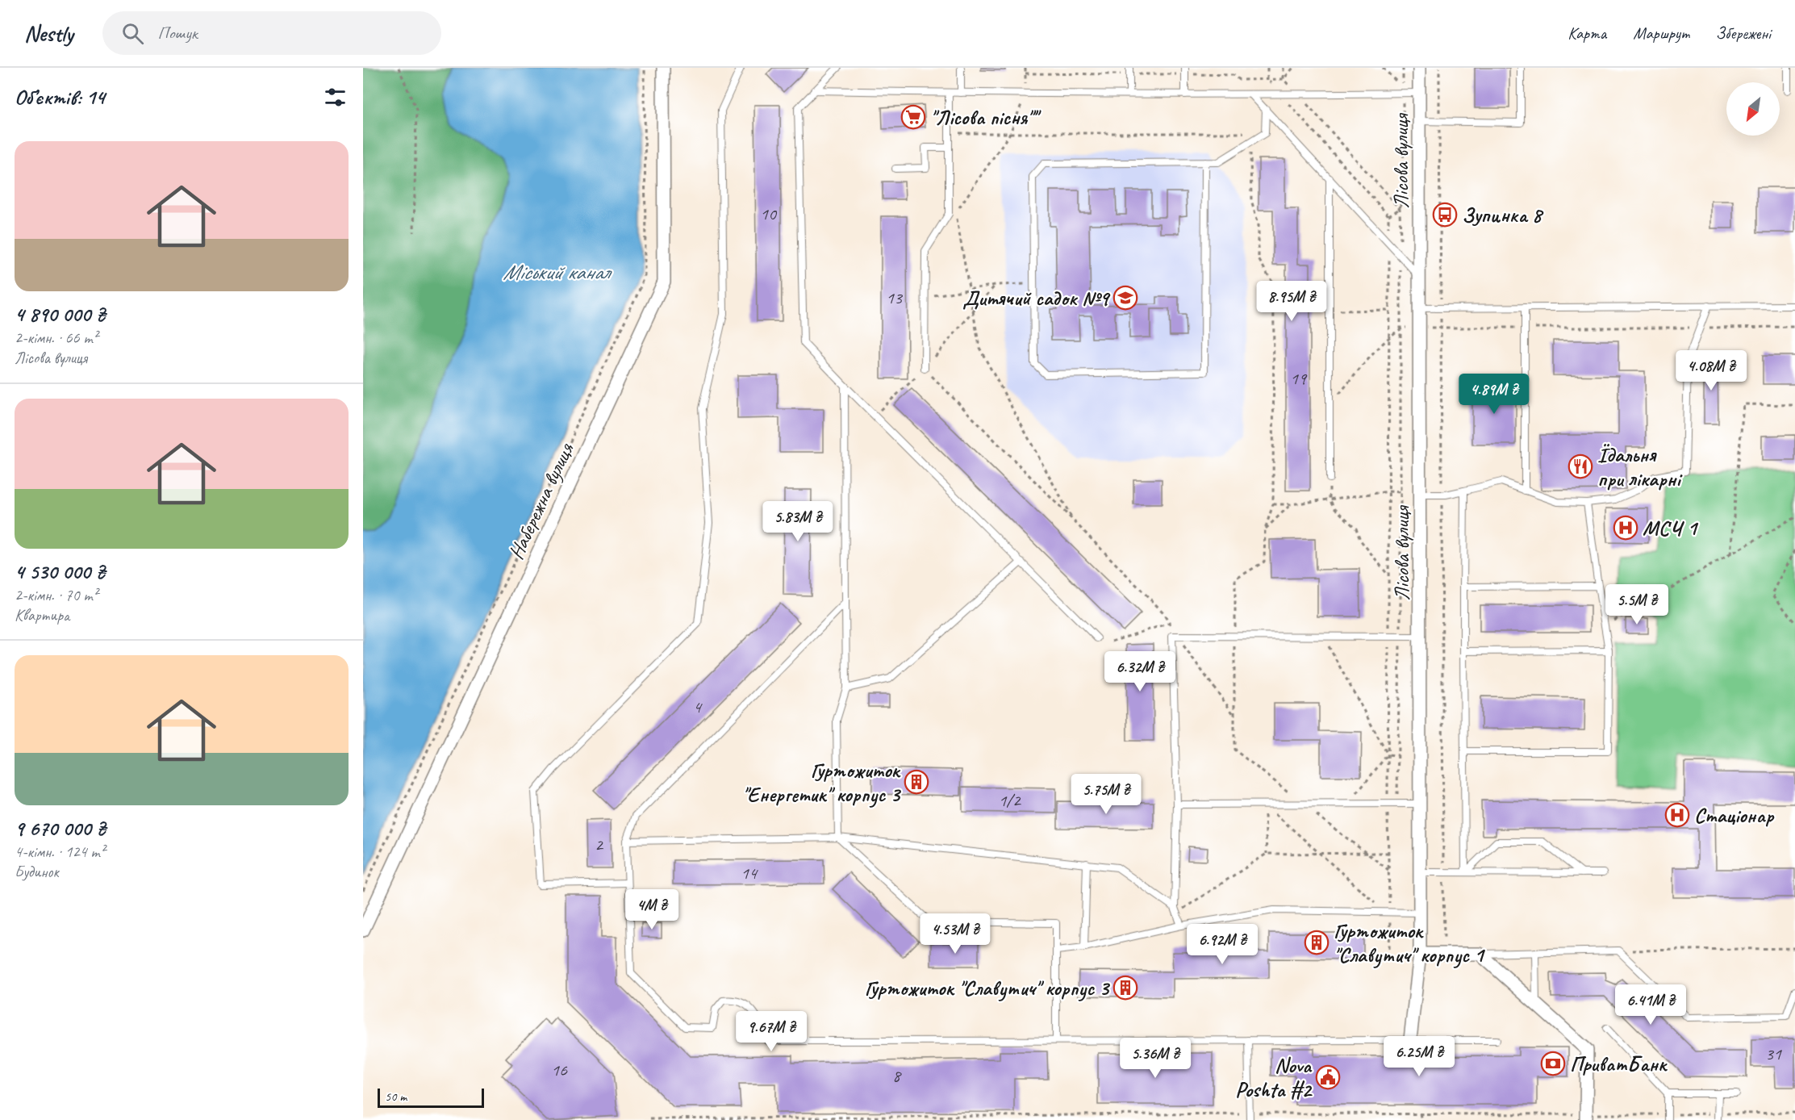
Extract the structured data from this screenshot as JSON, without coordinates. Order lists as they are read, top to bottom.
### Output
{
  "streets": {
    "street": ["Лісова вулиця", "Набережна вулиця"]
  },
  "water": ["Міський канал"],
  "places": {
    "supermarket": ["\"Лісова пісня\"\""],
    "bus stop": ["Зупинка 8"],
    "school or university": ["Дитячий садок №9"],
    "restaurant": ["Їдальня при лікарні"],
    "hospital": ["МСЧ 1", "Стаціонар"],
    "building": ["Гуртожиток \"Енергетик\" корпус 3", "Гуртожиток \"Славутич\" корпус 1", "Гуртожиток \"Славутич\" корпус 3"],
    "bank": ["ПриватБанк"],
    "public building": ["Nova Poshta #2"]
  },
  "house_numbers": [
    "10",
    "13",
    "19",
    "4",
    "1/2",
    "2",
    "14",
    "31",
    "16",
    "8"
  ],
  "scale_bar": "50 m",
  "north": "bottom left",
  "page": {
    "header": "Nestly",
    "search": "Пошук",
    "nav": ["Карта", "Маршрут", "Збережені"],
    "heading": "Об’єктів: 14",
    "list": [
      {
        "name": "4 890 000 ₴",
        "note": "2-кімн. · 66 m² · Лісова вулиця"
      },
      {
        "name": "4 530 000 ₴",
        "note": "2-кімн. · 70 m² · Квартира"
      },
      {
        "name": "9 670 000 ₴",
        "note": "4-кімн. · 124 m² · Будинок"
      }
    ],
    "price": [
      "8.95M ₴",
      "4.08M ₴",
      "4.89M ₴",
      "5.83M ₴",
      "5.5M ₴",
      "6.32M ₴",
      "5.75M ₴",
      "4M ₴",
      "4.53M ₴",
      "6.92M ₴",
      "6.41M ₴",
      "9.67M ₴",
      "6.25M ₴",
      "5.36M ₴"
    ],
    "scale": "50 m"
  }
}
